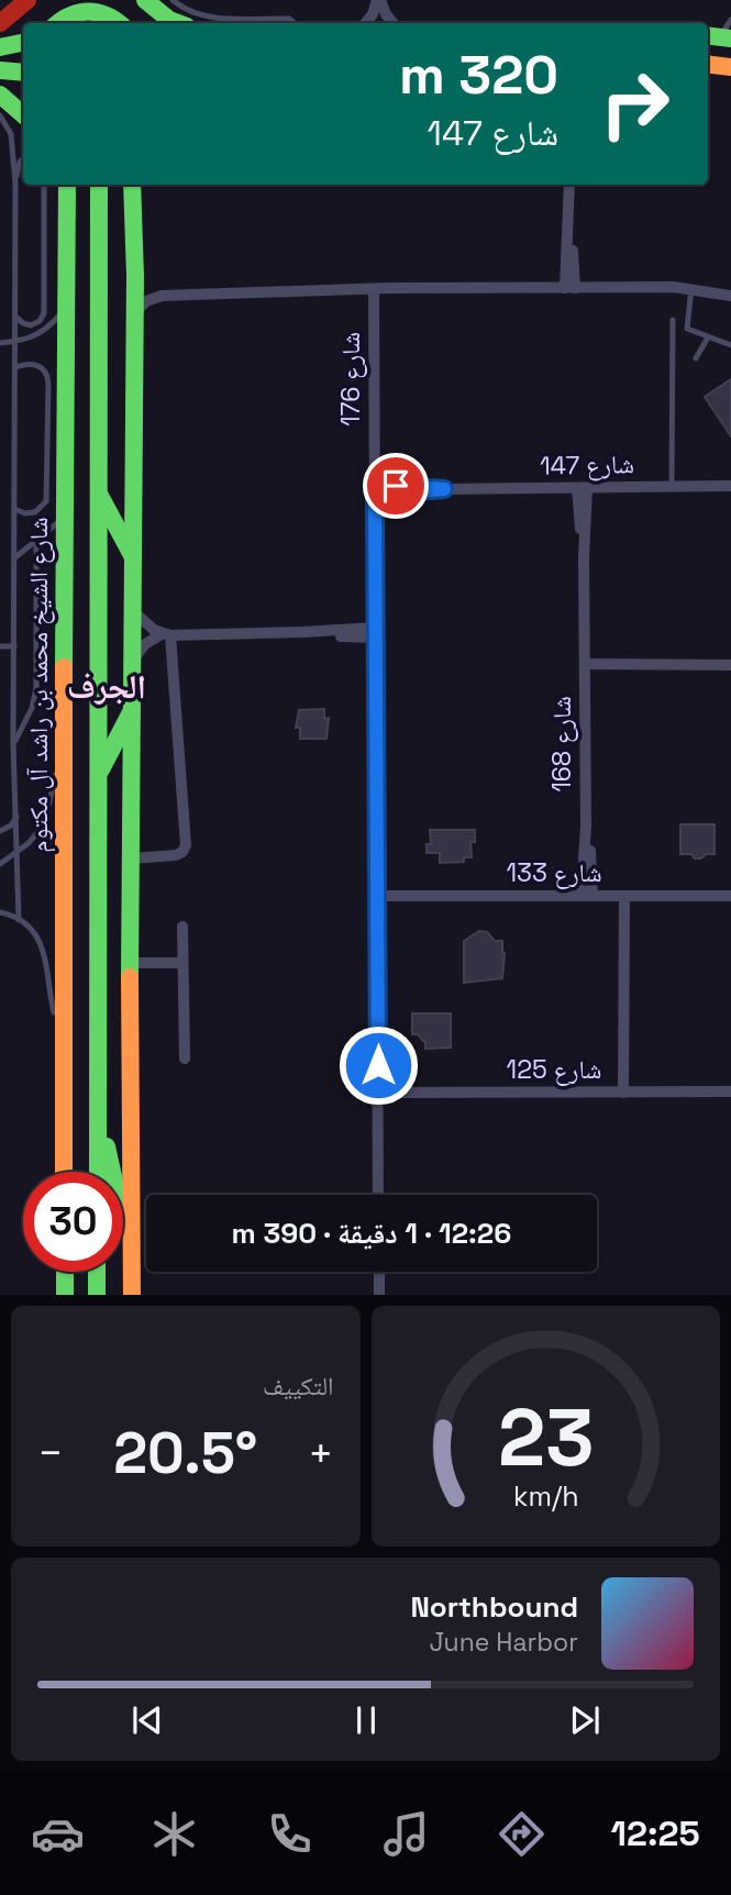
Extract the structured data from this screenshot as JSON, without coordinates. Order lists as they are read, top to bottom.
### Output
{
  "streets": {
    "main road": ["شارع الشيخ محمد بن راشد آل مكتوم"],
    "street": [
      "شارع 176",
      "شارع 147",
      "شارع 168",
      "شارع 133",
      "شارع 125"
    ]
  },
  "crossings": [
    ["شارع 176", "شارع 147"],
    ["شارع 176", "شارع 133"],
    ["شارع 176", "شارع 125"],
    ["شارع 147", "شارع 168"],
    ["شارع 168", "شارع 133"]
  ],
  "districts": ["الجرف"],
  "page": {
    "turn": ["320 m", "شارع 147"],
    "limit": "30",
    "trip": "12:26 · 1 دقيقة · 390 m",
    "tile": "التكييف",
    "heat": ["−", "20.5°", "+"],
    "song": ["Northbound", "June Harbor"],
    "tabs": "12:25",
    "gauge": ["23", "km/h"]
  }
}
